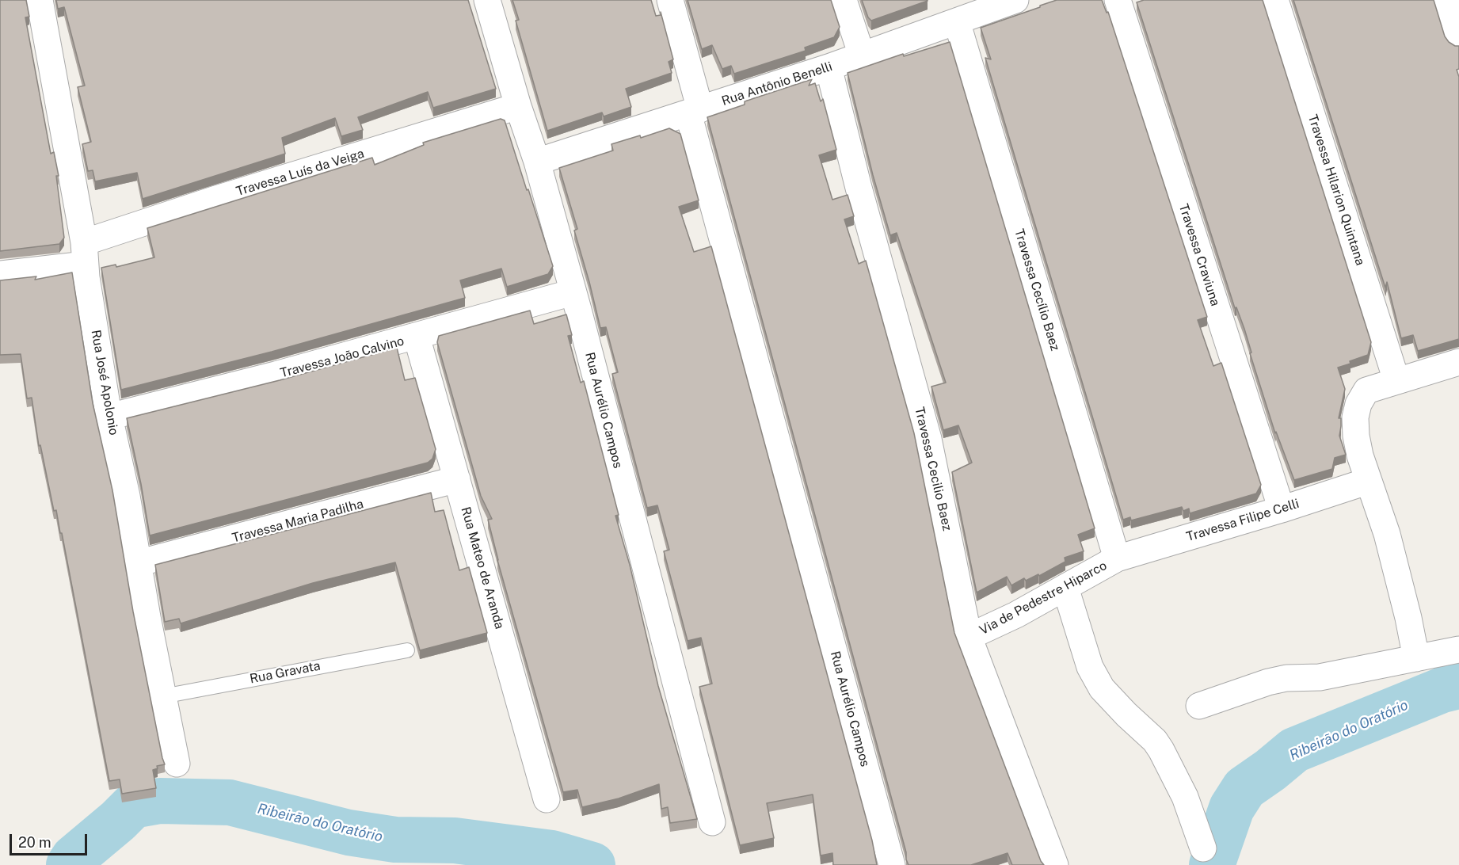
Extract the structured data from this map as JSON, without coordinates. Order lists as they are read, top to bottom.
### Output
{
  "streets": {
    "street": [
      "Rua Antônio Benelli",
      "Travessa Luís da Veiga",
      "Travessa Hilarion Quintana",
      "Travessa Craviuna",
      "Travessa Cecílio Baez",
      "Travessa João Calvino",
      "Rua José Apolonio",
      "Rua Aurélio Campos",
      "Travessa Cecilio Baez",
      "Travessa Filipe Celli",
      "Travessa Maria Padilha",
      "Rua Mateo de Aranda",
      "Via de Pedestre Hiparco"
    ],
    "lane": ["Rua Gravata"]
  },
  "crossings": [
    ["Rua Antônio Benelli", "Travessa Cecílio Baez"],
    ["Rua Antônio Benelli", "Rua Aurélio Campos"],
    ["Rua Antônio Benelli", "Travessa Cecilio Baez"],
    ["Travessa Luís da Veiga", "Rua José Apolonio"],
    ["Travessa Luís da Veiga", "Rua Aurélio Campos"],
    ["Travessa Craviuna", "Travessa Filipe Celli"],
    ["Travessa Cecílio Baez", "Travessa Filipe Celli"],
    ["Travessa Cecílio Baez", "Via de Pedestre Hiparco"],
    ["Travessa João Calvino", "Rua José Apolonio"],
    ["Travessa João Calvino", "Rua Aurélio Campos"],
    ["Travessa João Calvino", "Rua Mateo de Aranda"],
    ["Rua José Apolonio", "Travessa Maria Padilha"],
    ["Rua José Apolonio", "Rua Gravata"],
    ["Travessa Cecilio Baez", "Via de Pedestre Hiparco"],
    ["Travessa Filipe Celli", "Via de Pedestre Hiparco"],
    ["Travessa Maria Padilha", "Rua Mateo de Aranda"]
  ],
  "water": ["Ribeirão do Oratório"],
  "scale_bar": "20 m"
}
